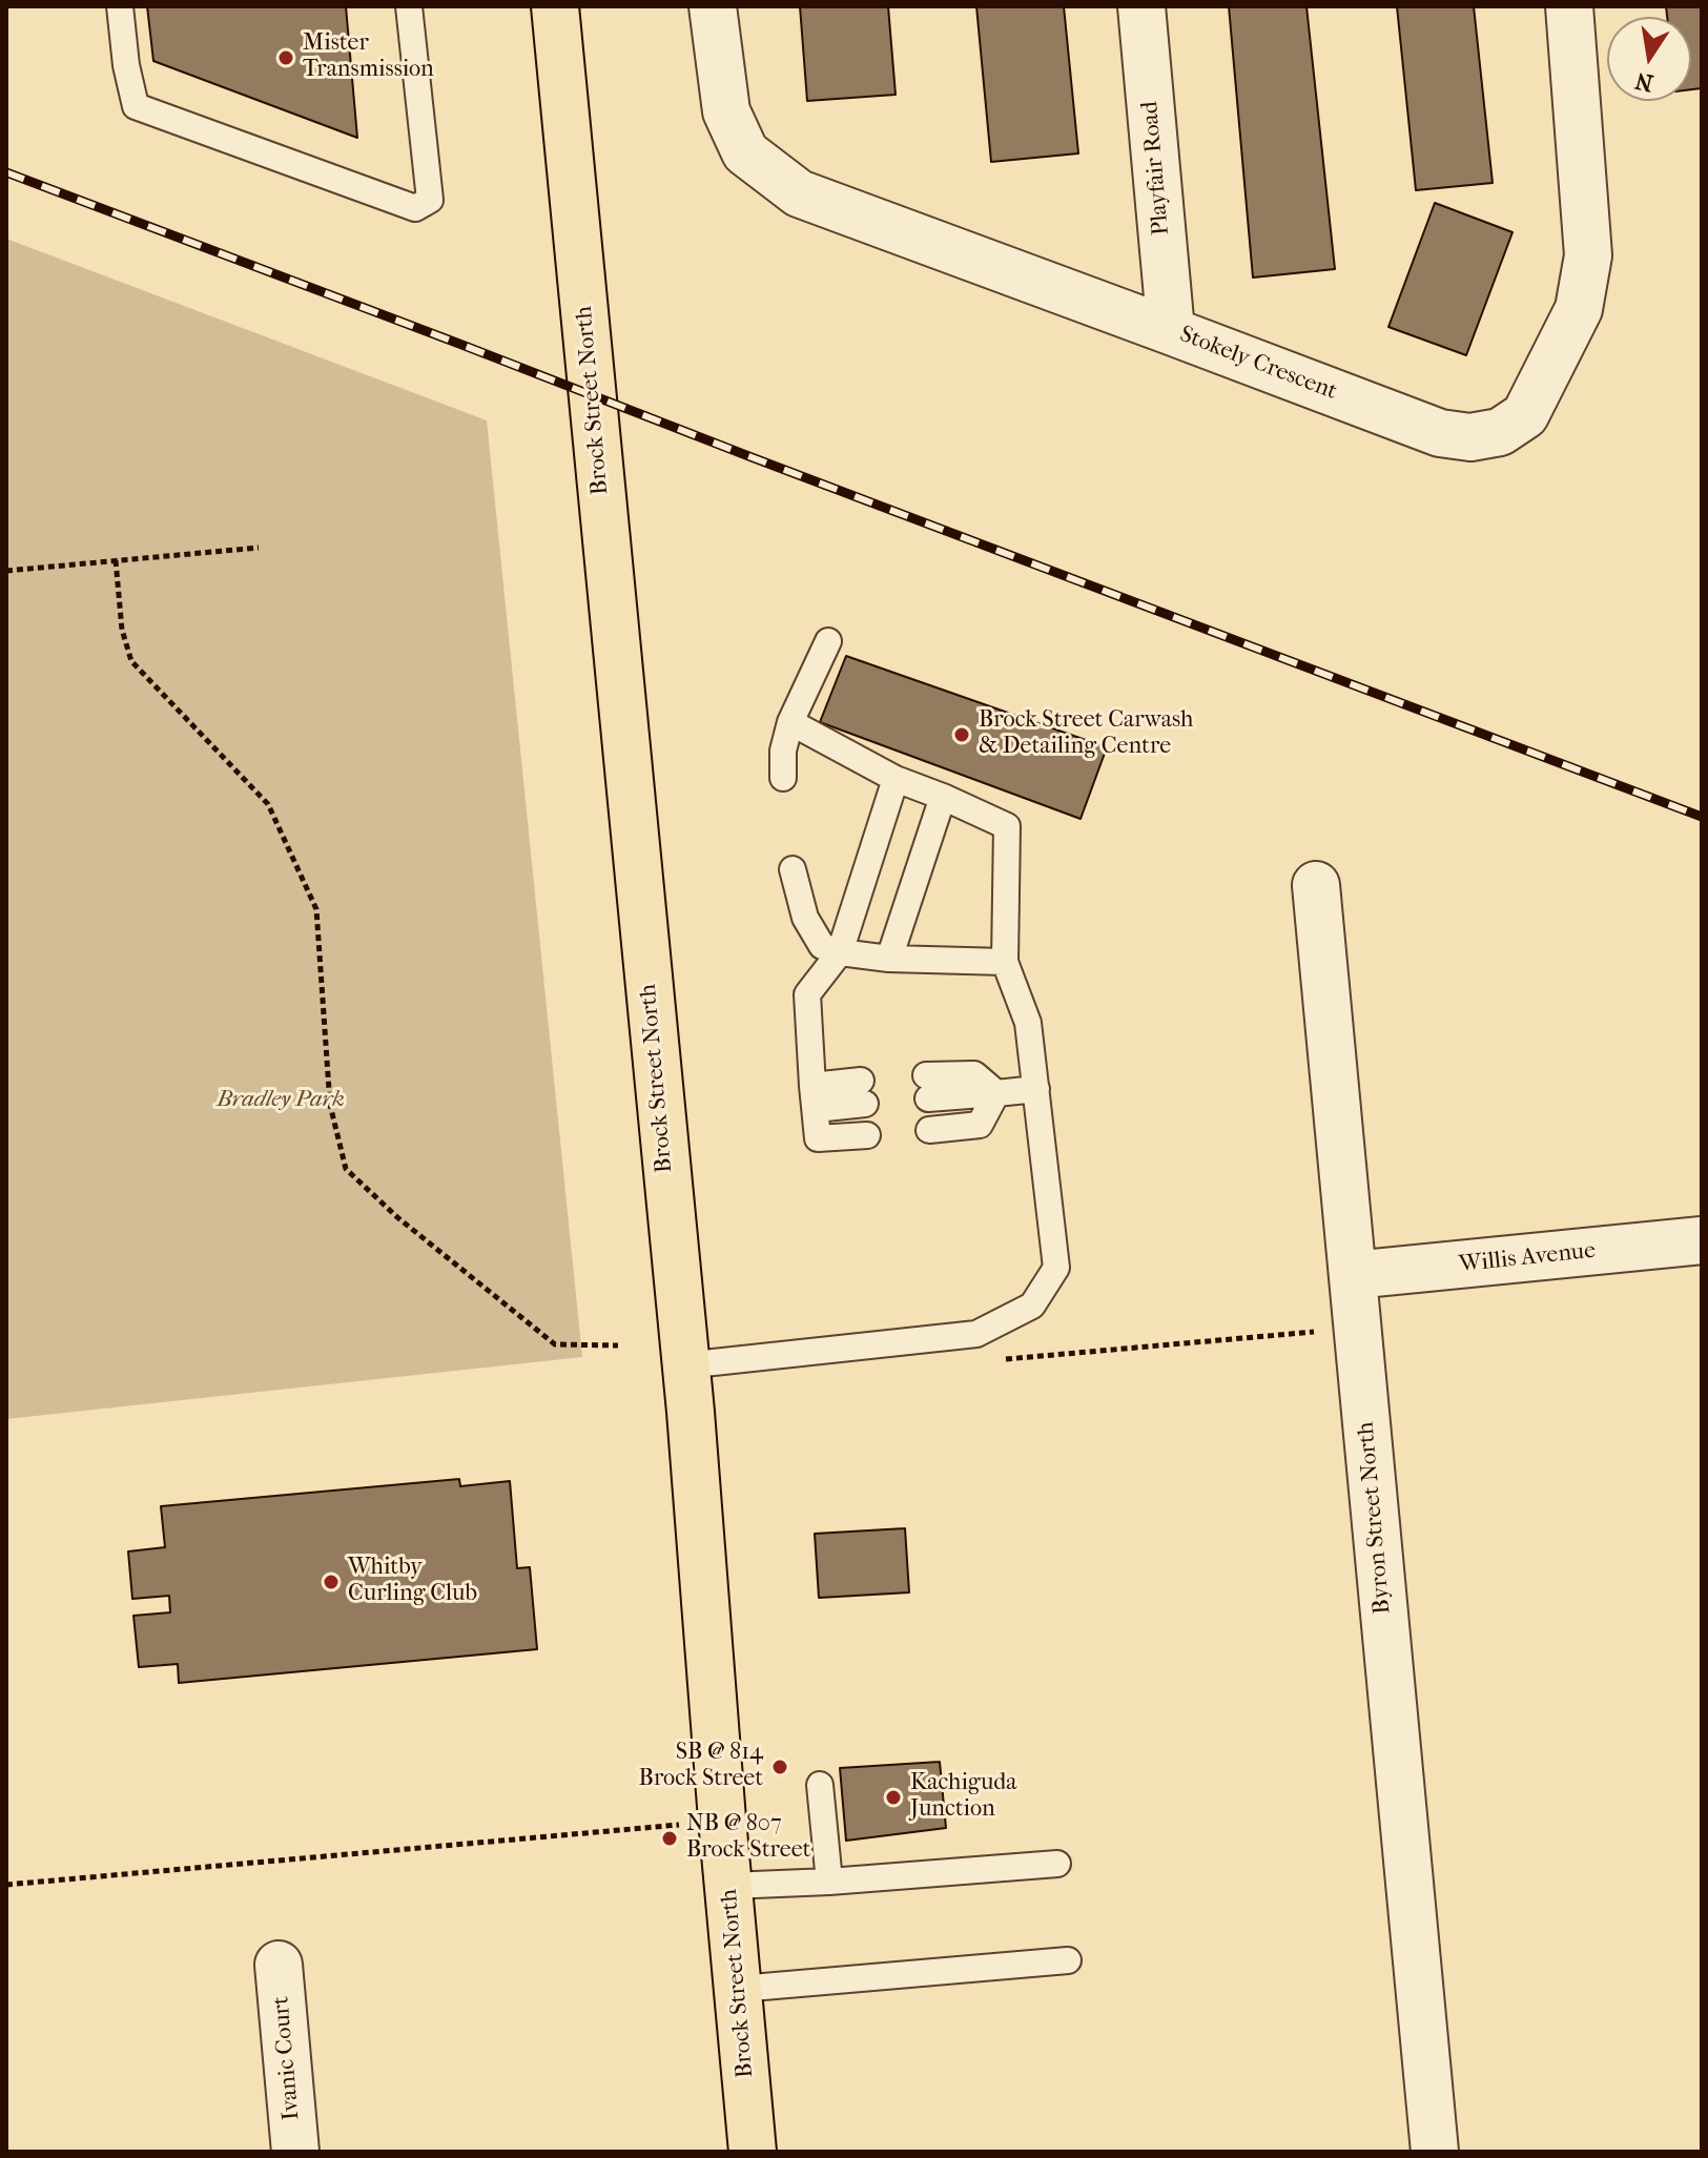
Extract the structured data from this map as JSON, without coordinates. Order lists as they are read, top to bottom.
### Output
{
  "streets": {
    "main road": ["Brock Street North"],
    "street": [
      "Playfair Road",
      "Stokely Crescent",
      "Willis Avenue",
      "Byron Street North",
      "Ivanic Court"
    ]
  },
  "crossings": [
    ["Playfair Road", "Stokely Crescent"],
    ["Willis Avenue", "Byron Street North"]
  ],
  "parks": ["Bradley Park"],
  "places": [
    "Mister Transmission",
    "Brock Street Carwash & Detailing Centre",
    "Whitby Curling Club",
    "SB @ 814 Brock Street",
    "Kachiguda Junction",
    "NB @ 807 Brock Street"
  ],
  "north": "bottom"
}
